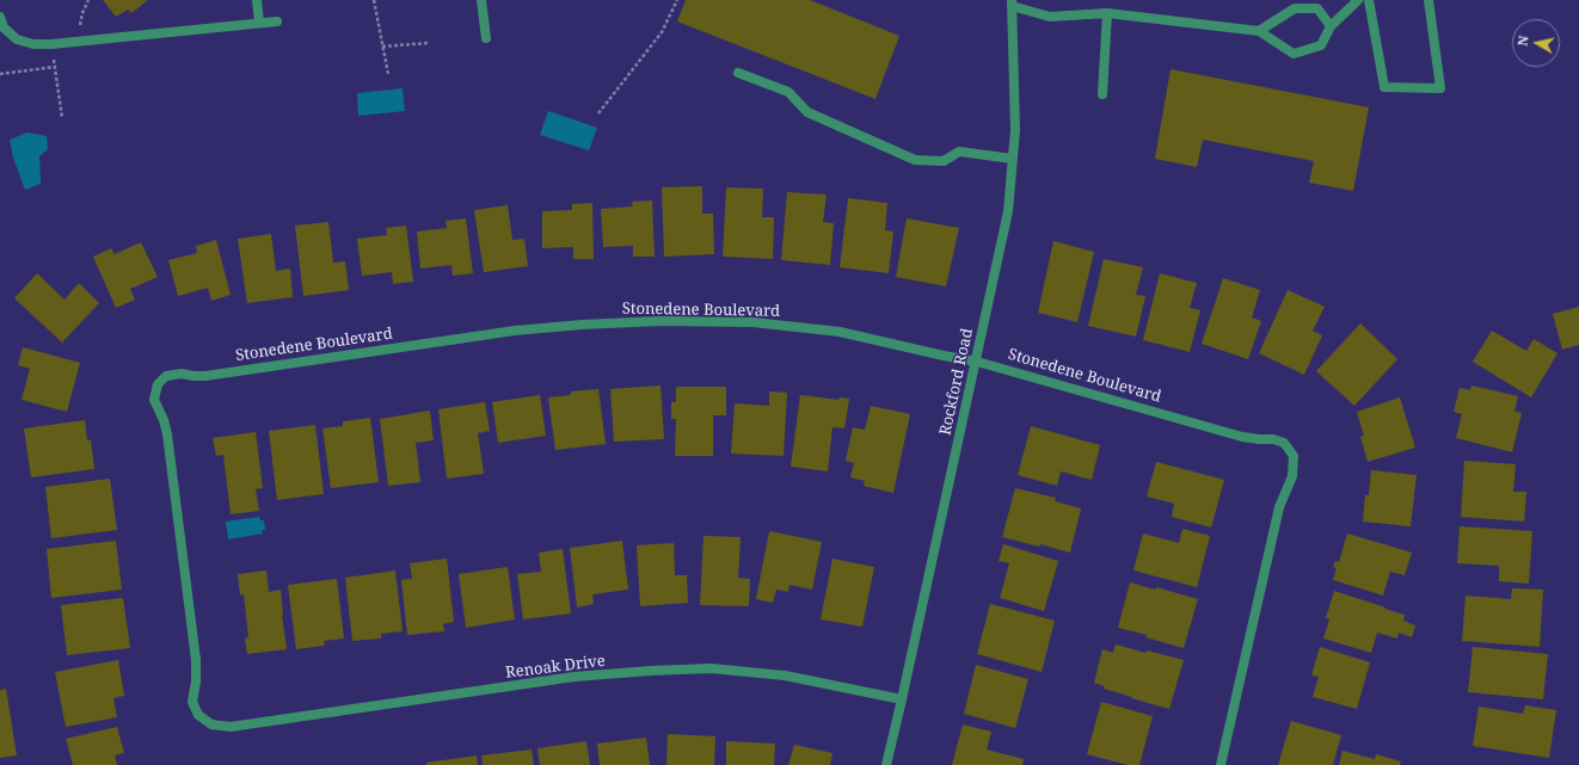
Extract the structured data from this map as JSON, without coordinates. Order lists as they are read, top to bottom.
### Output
{
  "streets": {
    "street": ["Stonedene Boulevard", "Rockford Road", "Renoak Drive"]
  },
  "crossings": [
    ["Stonedene Boulevard", "Rockford Road"],
    ["Stonedene Boulevard", "Renoak Drive"],
    ["Rockford Road", "Renoak Drive"]
  ],
  "north": "left"
}
